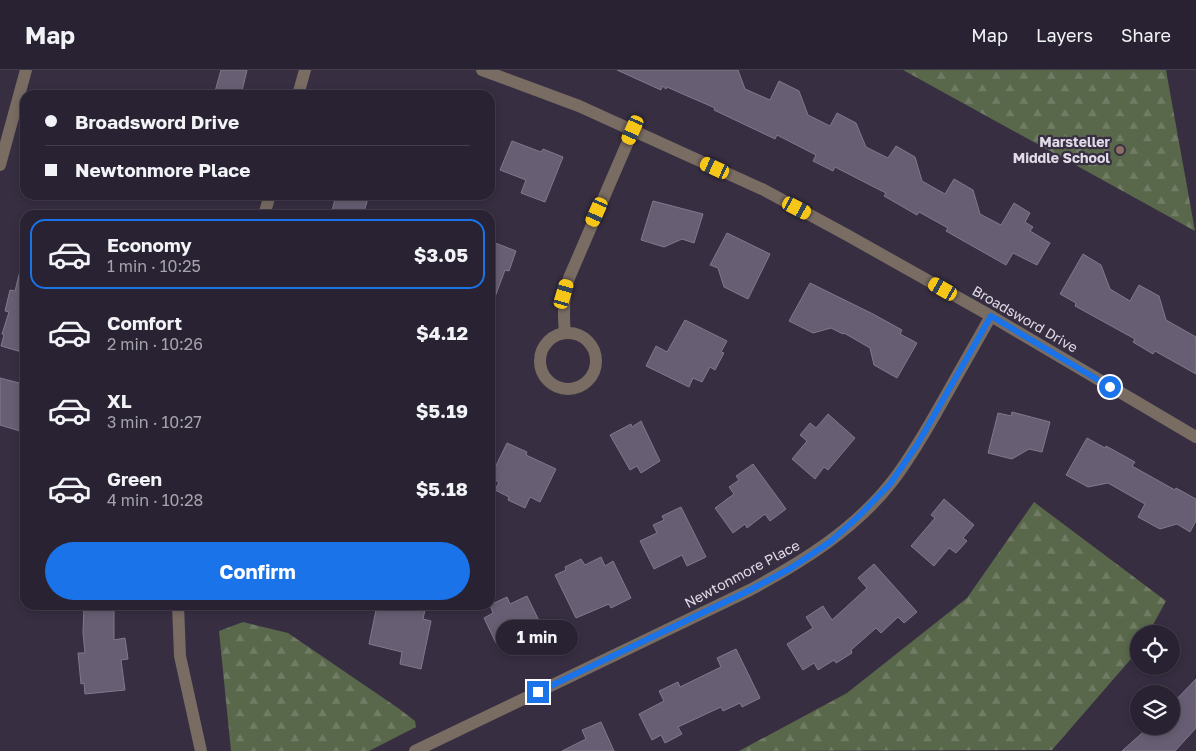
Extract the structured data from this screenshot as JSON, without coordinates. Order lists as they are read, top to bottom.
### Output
{
  "streets": {
    "street": ["Broadsword Drive", "Newtonmore Place"]
  },
  "crossings": [
    ["Broadsword Drive", "Newtonmore Place"]
  ],
  "places": ["Marsteller Middle School"],
  "page": {
    "header": "Map",
    "nav": ["Map", "Layers", "Share"],
    "banner": ["Broadsword Drive", "Newtonmore Place"],
    "list": [
      {
        "name": "Economy",
        "note": "1 min · 10:25",
        "value": "$3.05"
      },
      {
        "name": "Comfort",
        "note": "2 min · 10:26",
        "value": "$4.12"
      },
      {
        "name": "XL",
        "note": "3 min · 10:27",
        "value": "$5.19"
      },
      {
        "name": "Green",
        "note": "4 min · 10:28",
        "value": "$5.18"
      }
    ],
    "buttons": "Confirm",
    "bubble": "1 min"
  }
}
